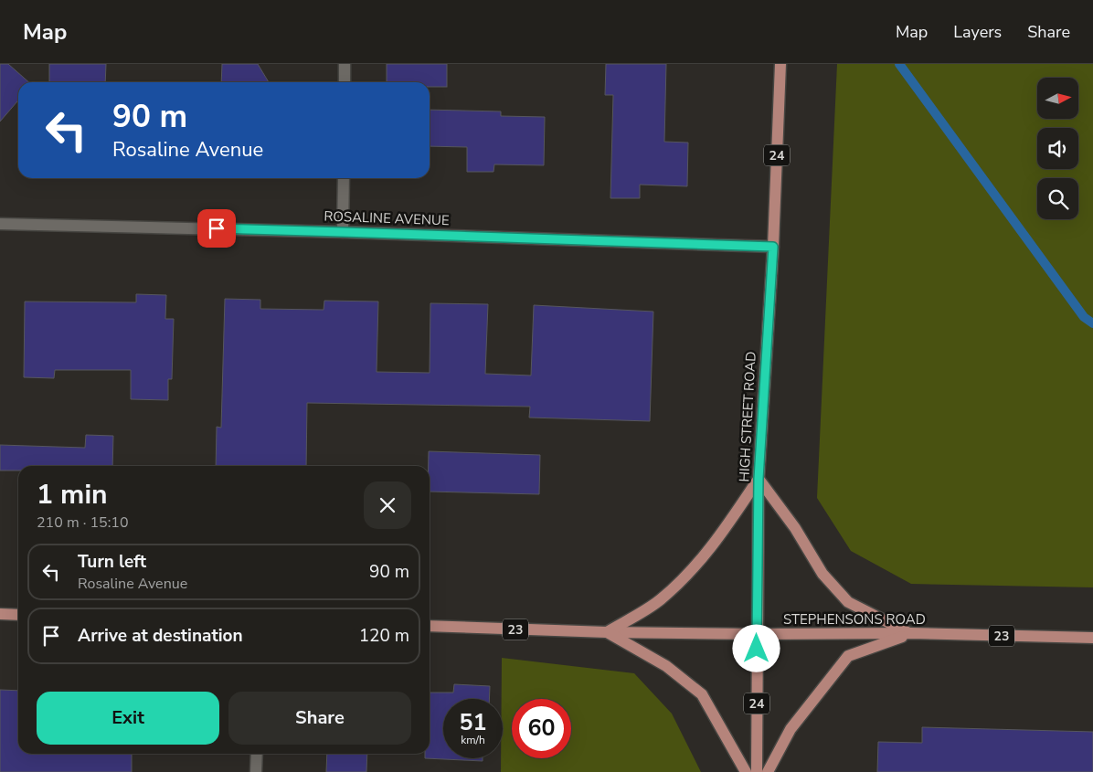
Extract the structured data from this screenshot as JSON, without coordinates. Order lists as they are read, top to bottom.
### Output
{
  "streets": {
    "main road": [
      "24",
      "HIGH STREET ROAD",
      "STEPHENSONS ROAD",
      "23"
    ],
    "street": ["ROSALINE AVENUE"]
  },
  "crossings": [
    ["ROSALINE AVENUE", "HIGH STREET ROAD"],
    ["HIGH STREET ROAD", "STEPHENSONS ROAD"]
  ],
  "north": "right",
  "page": {
    "header": "Map",
    "nav": ["Map", "Layers", "Share"],
    "turn": ["90 m", "Rosaline Avenue"],
    "heading": ["1 min", "210 m · 15:10"],
    "list": [
      {
        "name": "Turn left",
        "note": "Rosaline Avenue",
        "value": "90 m"
      },
      {
        "name": "Arrive at destination",
        "value": "120 m"
      }
    ],
    "buttons": ["Exit", "Share"],
    "speed": "51 km/h",
    "limit": "60"
  }
}
